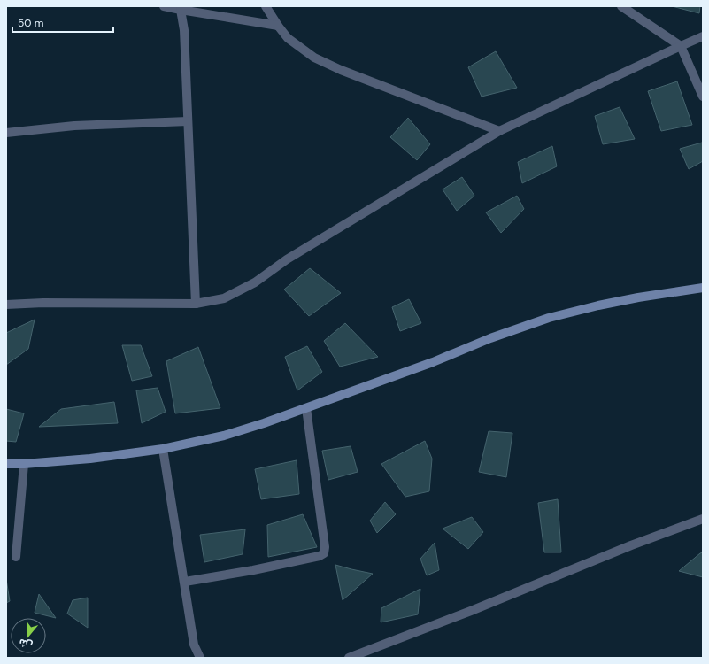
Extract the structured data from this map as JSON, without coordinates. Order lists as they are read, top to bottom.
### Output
{
  "scale_bar": "50 m",
  "north": "bottom"
}
